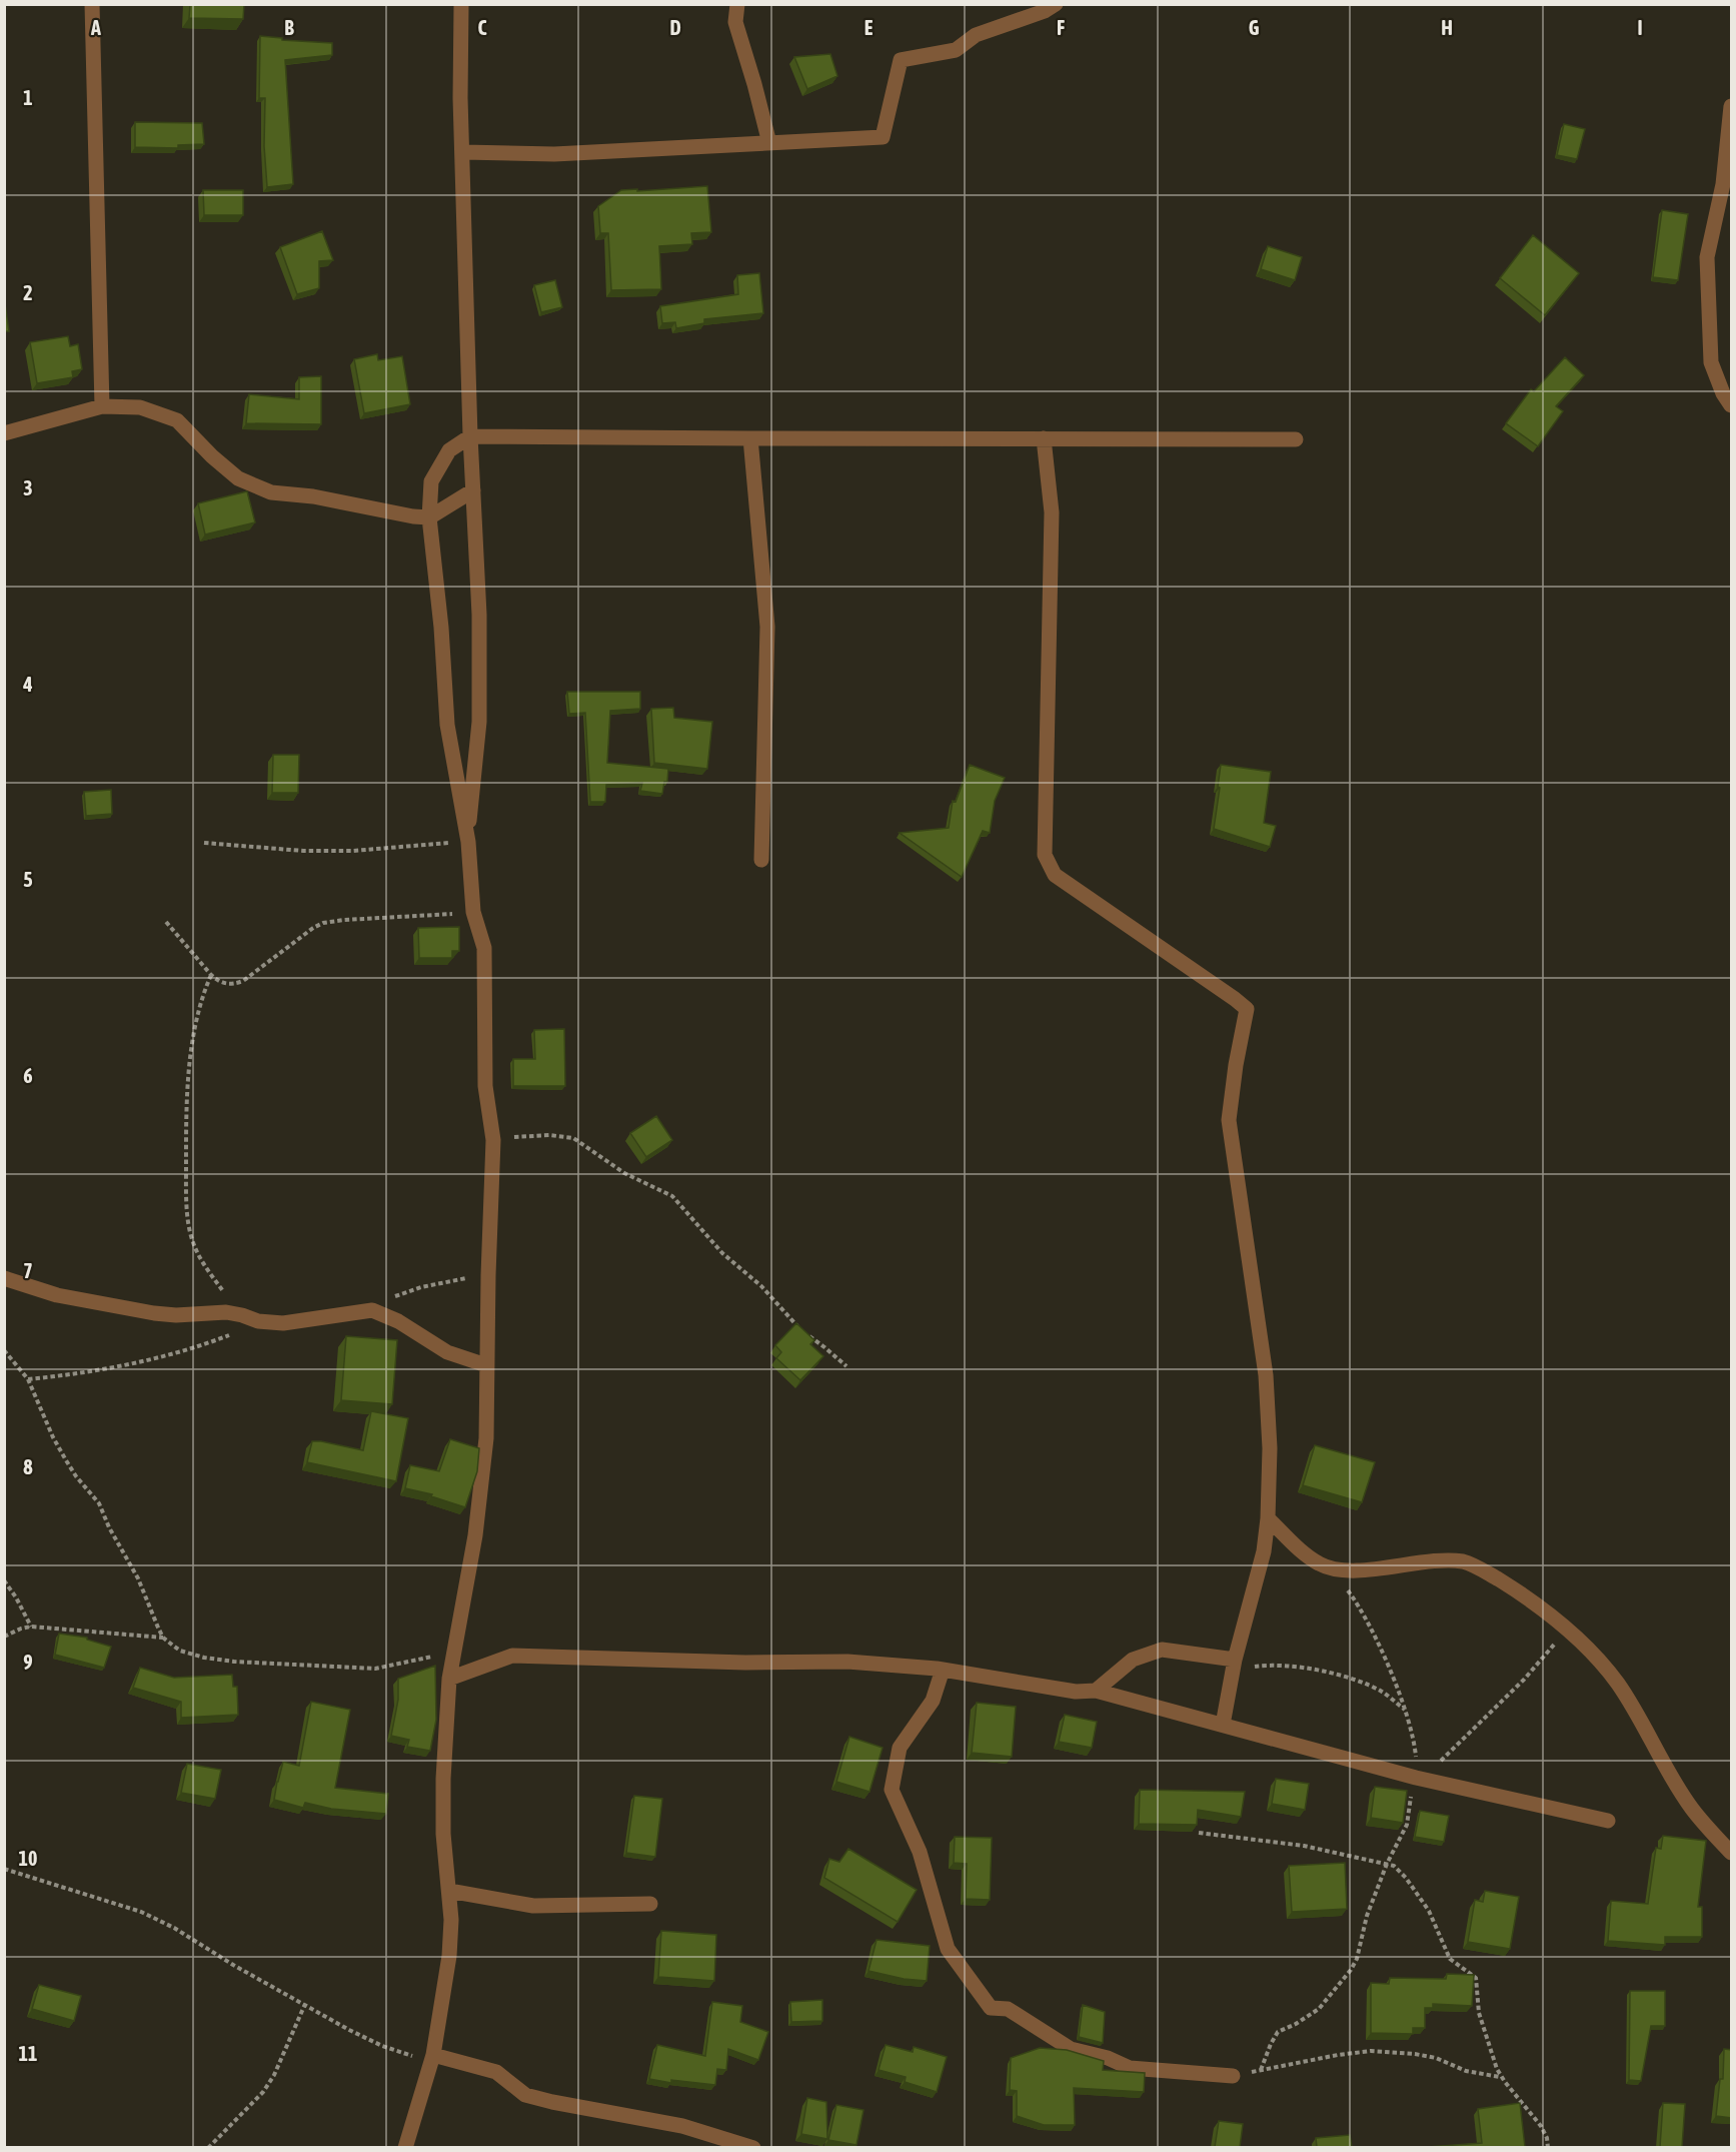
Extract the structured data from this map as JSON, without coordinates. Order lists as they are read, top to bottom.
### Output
{
  "grid": {
    "columns": [
      "A",
      "B",
      "C",
      "D",
      "E",
      "F",
      "G",
      "H",
      "I"
    ],
    "rows": [
      "1",
      "2",
      "3",
      "4",
      "5",
      "6",
      "7",
      "8",
      "9",
      "10",
      "11"
    ]
  }
}
